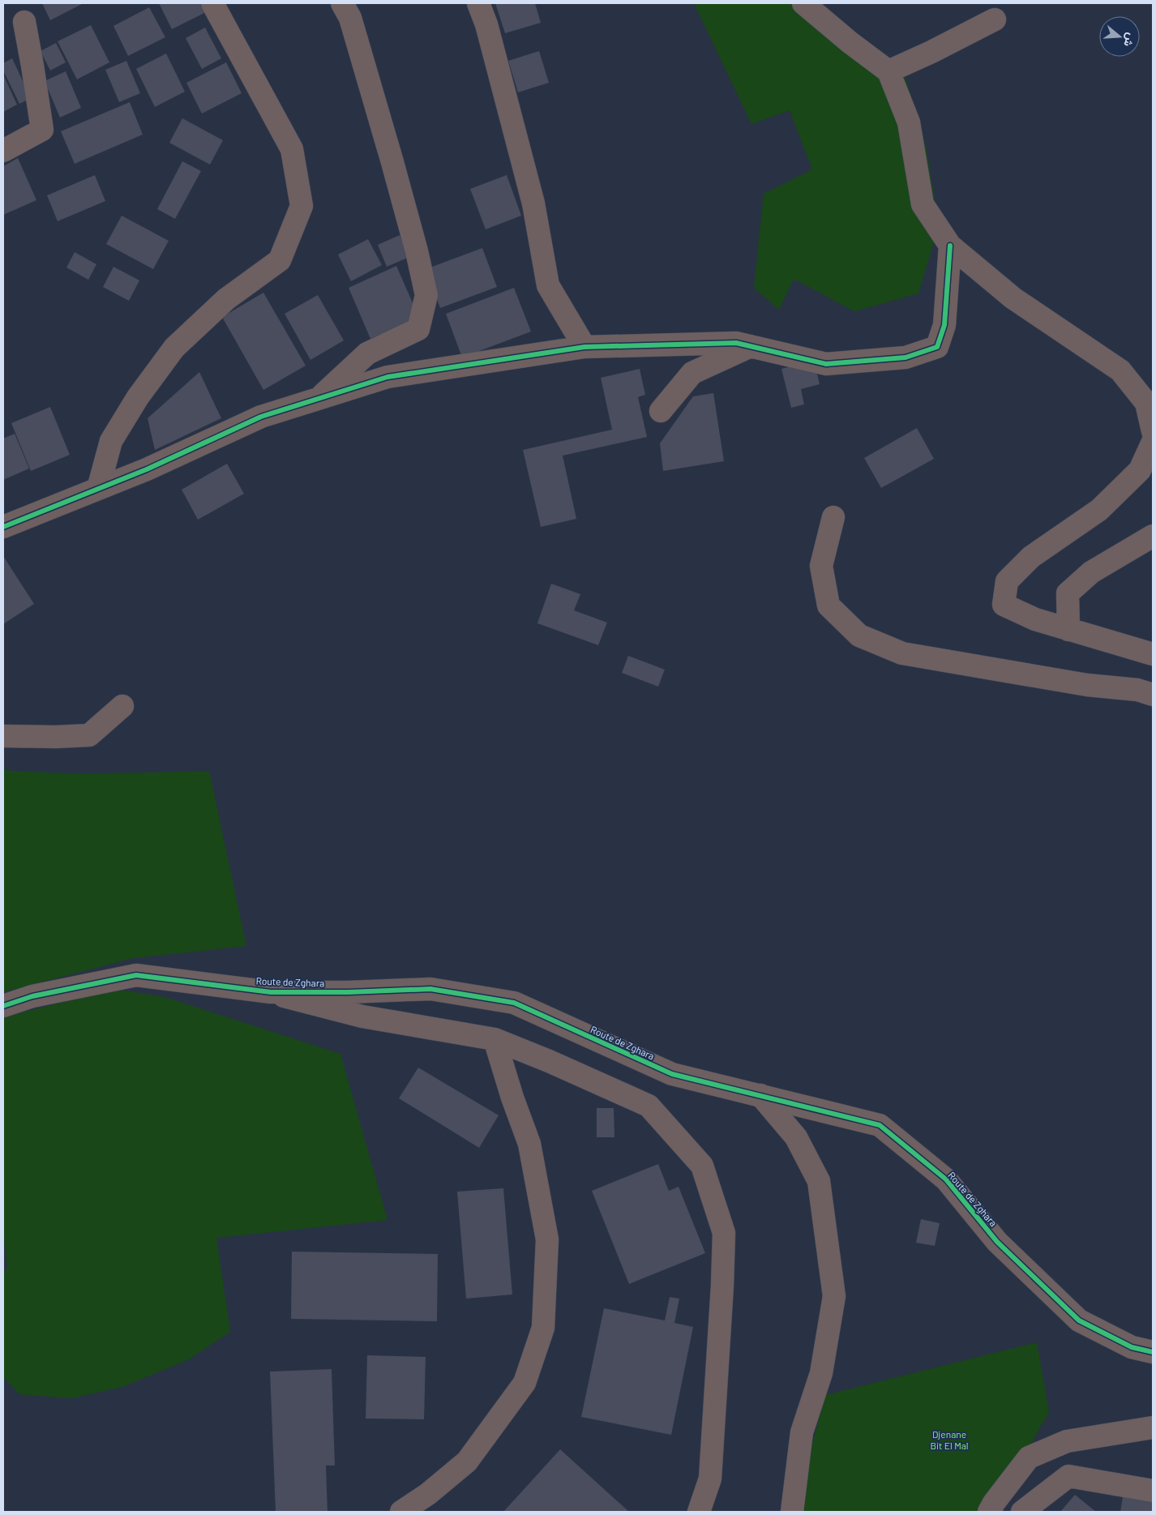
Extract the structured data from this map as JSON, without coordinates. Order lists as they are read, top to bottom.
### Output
{
  "streets": {
    "street": ["Route de Zghara"]
  },
  "parks": ["Djenane Bit El Mal"],
  "north": "right"
}
